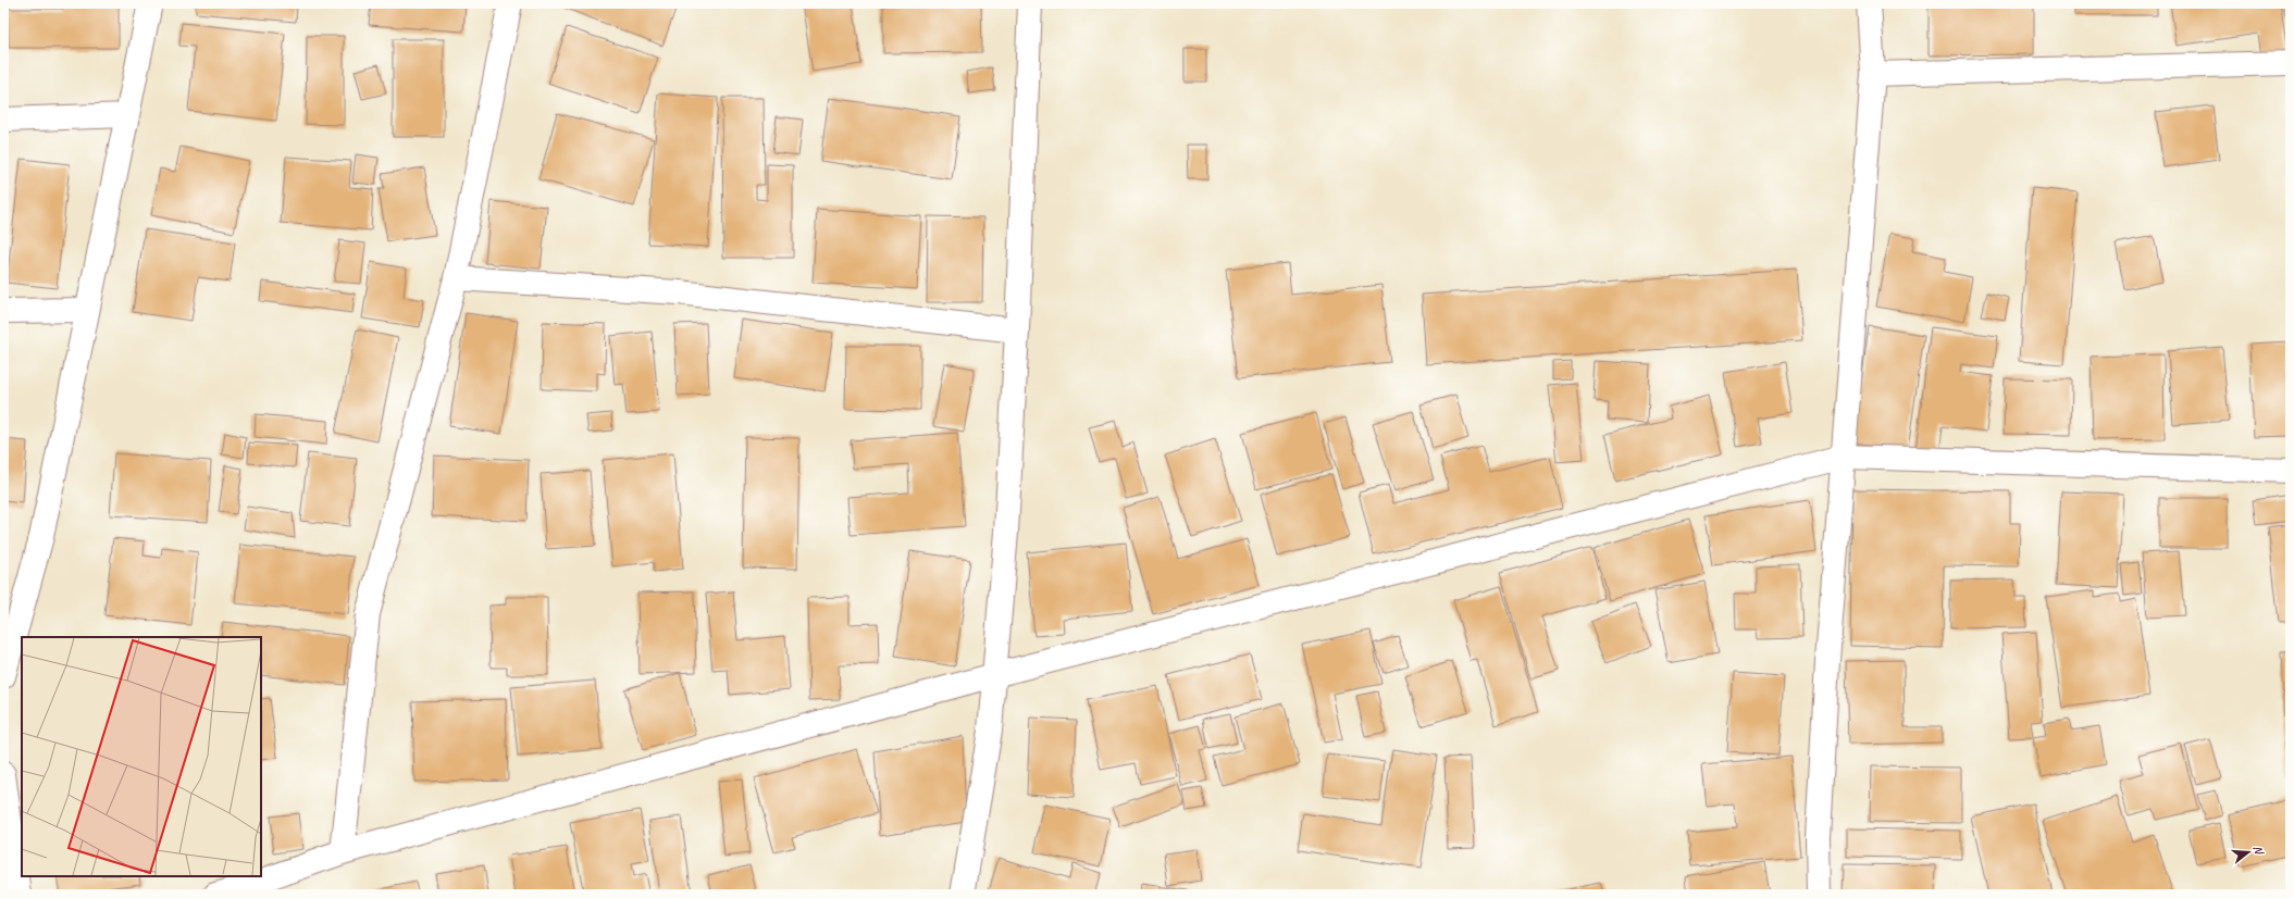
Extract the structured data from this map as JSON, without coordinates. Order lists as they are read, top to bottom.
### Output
{
  "north": "right"
}
